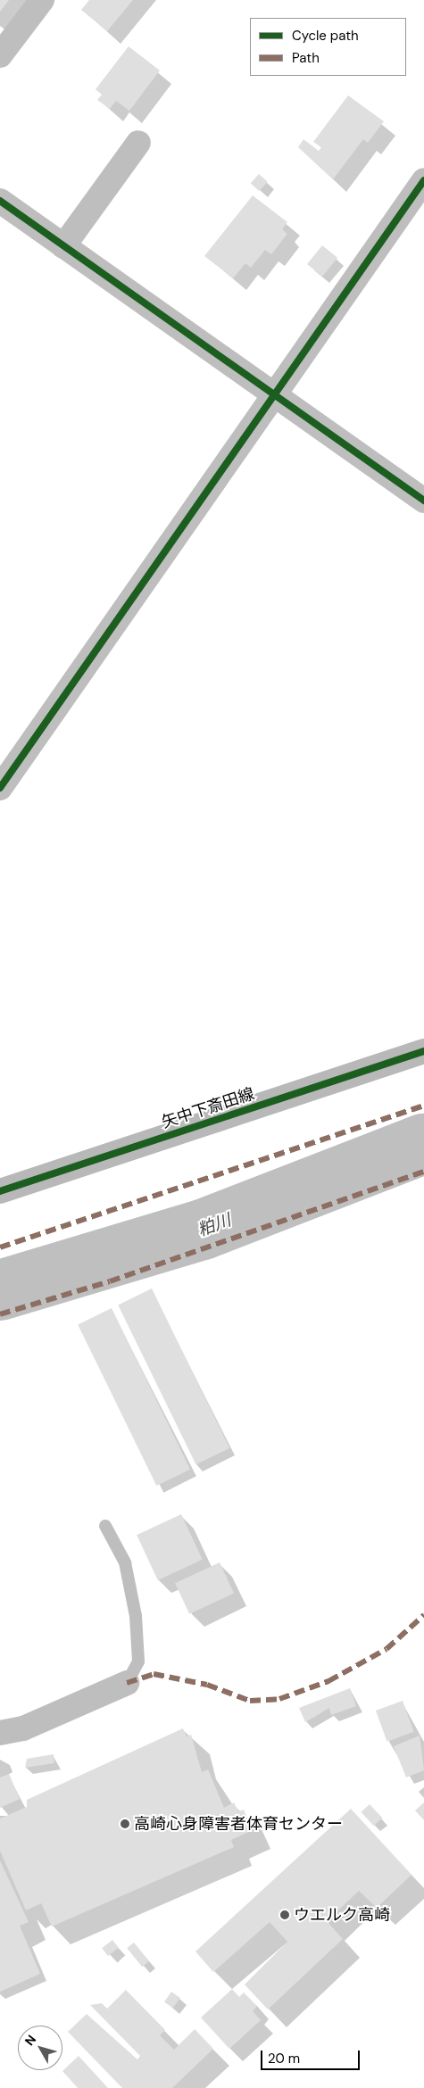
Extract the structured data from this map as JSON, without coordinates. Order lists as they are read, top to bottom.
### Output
{
  "streets": {
    "street": ["矢中下斎田線"]
  },
  "water": ["粕川"],
  "places": ["高崎心身障害者体育センター", "ウエルク高崎"],
  "legend": ["Cycle path", "Path"],
  "scale_bar": "20 m",
  "north": "top left"
}
